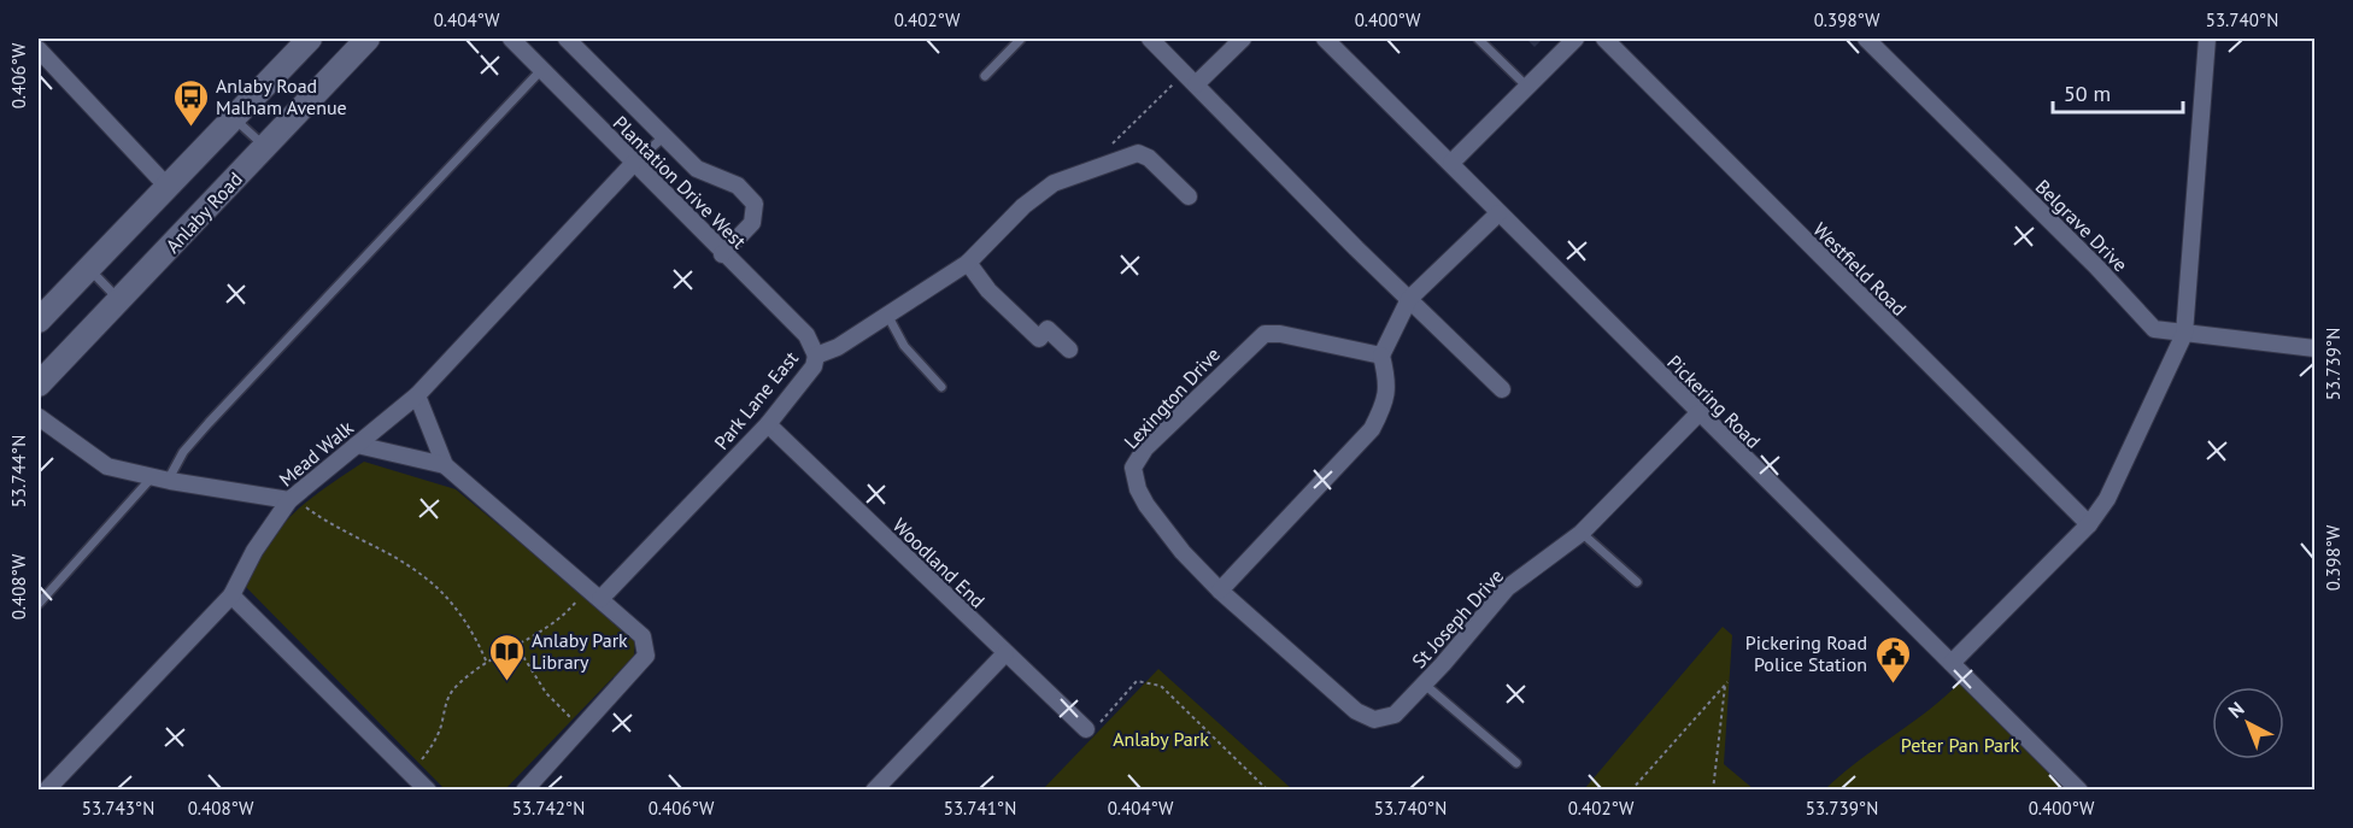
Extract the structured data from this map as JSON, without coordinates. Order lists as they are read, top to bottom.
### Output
{
  "streets": {
    "main road": ["Anlaby Road"],
    "street": [
      "Plantation Drive West",
      "Belgrave Drive",
      "Westfield Road",
      "Lexington Drive",
      "Park Lane East",
      "Pickering Road",
      "Mead Walk",
      "Woodland End",
      "St Joseph Drive"
    ]
  },
  "crossings": [
    ["Plantation Drive West", "Park Lane East"],
    ["Plantation Drive West", "Mead Walk"],
    ["Lexington Drive", "St Joseph Drive"],
    ["Park Lane East", "Woodland End"],
    ["Pickering Road", "St Joseph Drive"]
  ],
  "parks": ["Anlaby Park", "Peter Pan Park"],
  "places": {
    "bus stop": ["Anlaby Road Malham Avenue"],
    "library": ["Anlaby Park Library"],
    "public building": ["Pickering Road Police Station"]
  },
  "scale_bar": "50 m",
  "north": "top left",
  "coordinates": [
    "0.404°W",
    "0.402°W",
    "0.400°W",
    "0.398°W",
    "53.740°N",
    "0.406°W",
    "53.739°N",
    "53.744°N",
    "0.408°W",
    "53.743°N",
    "53.742°N",
    "53.741°N"
  ]
}
